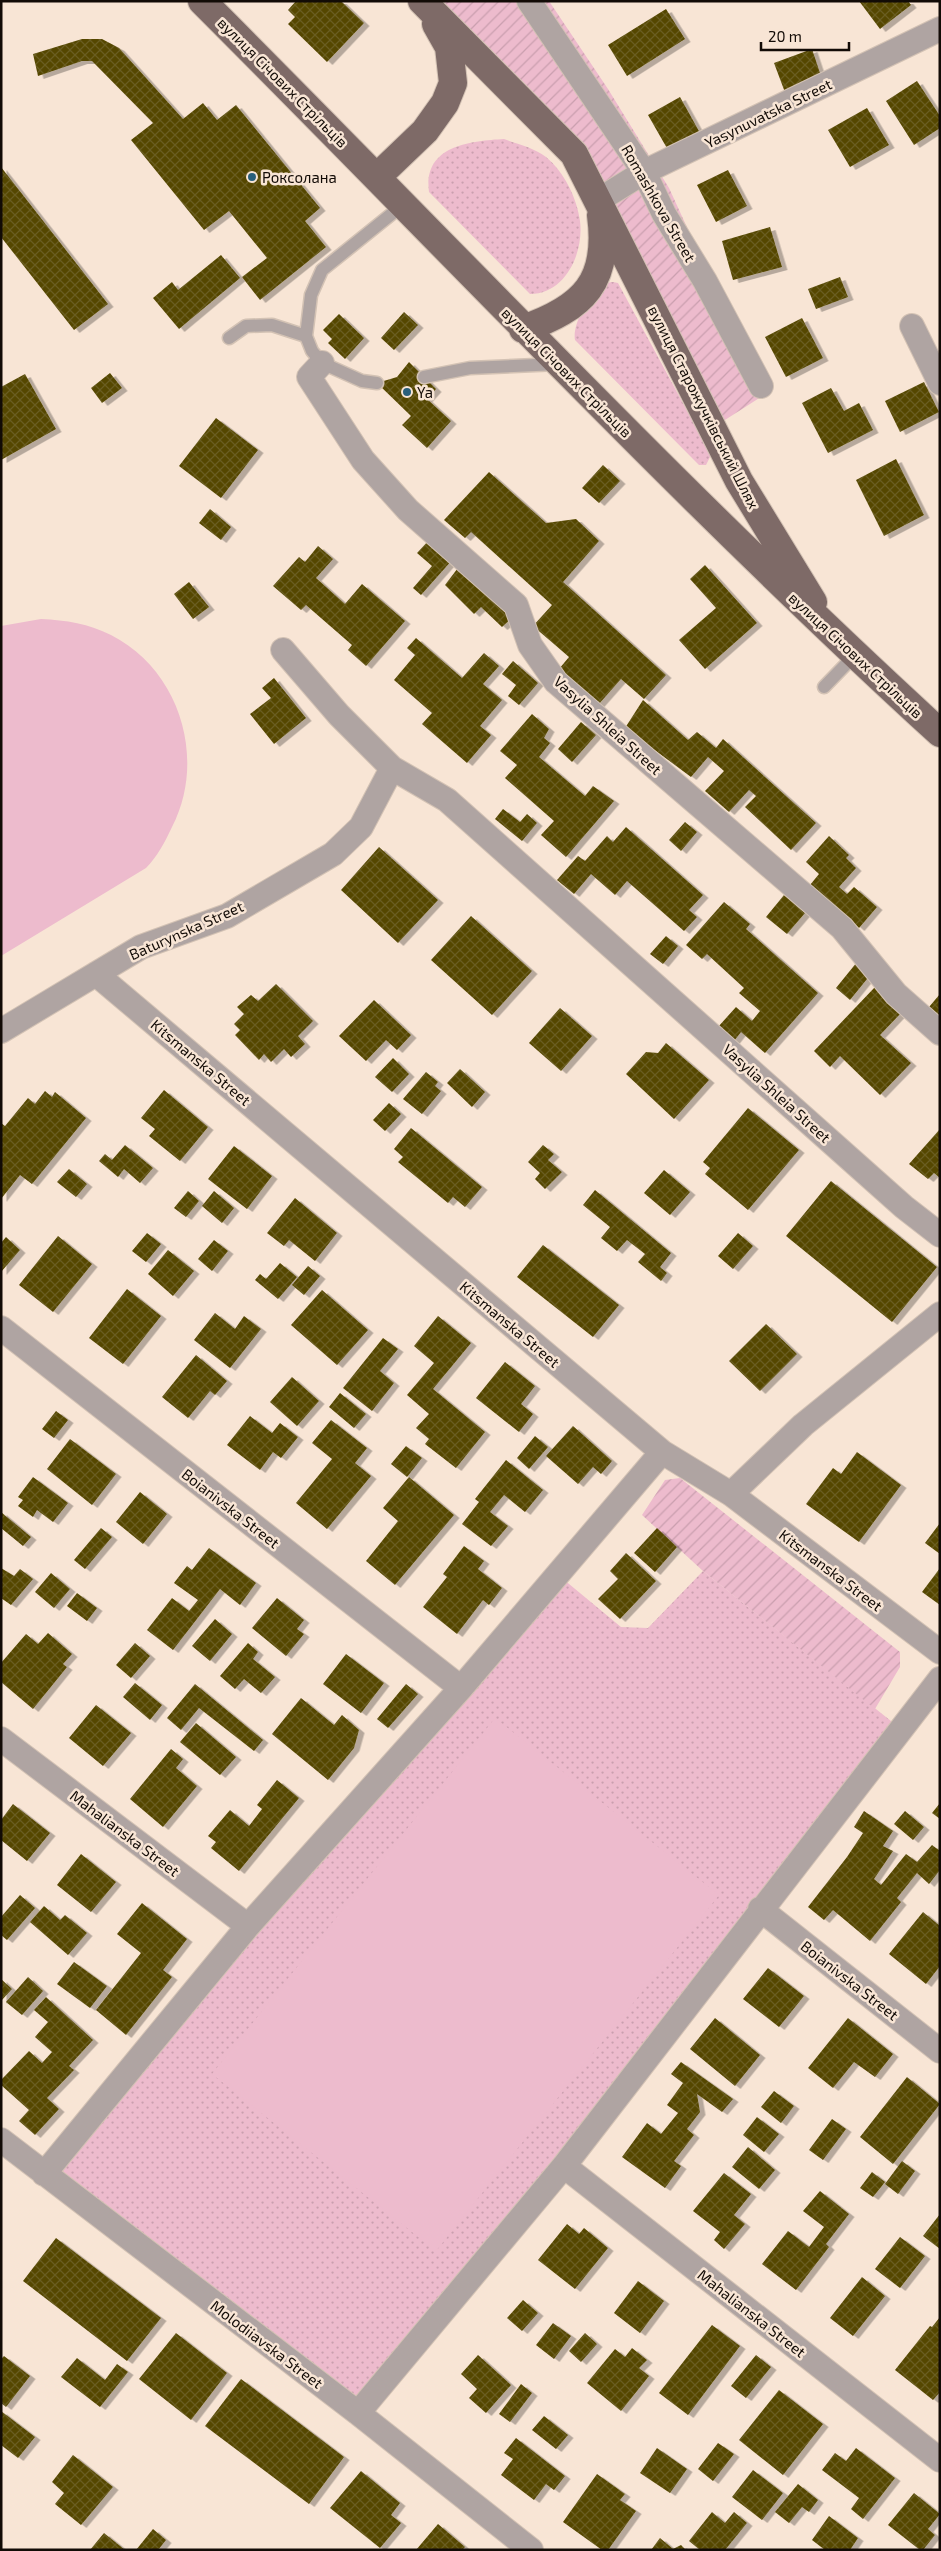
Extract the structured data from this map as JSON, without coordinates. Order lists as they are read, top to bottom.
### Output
{
  "streets": {
    "main road": ["вулиця Січових Стрільців", "вулиця Старожучківський Шлях"],
    "street": [
      "Yasynuvatska Street",
      "Romashkova Street",
      "Vasylia Shleia Street",
      "Baturynska Street",
      "Kitsmanska Street",
      "Boianivska Street",
      "Mahalianska Street",
      "Molodiiavska Street"
    ]
  },
  "crossings": [
    ["вулиця Січових Стрільців", "вулиця Старожучківський Шлях"],
    ["Yasynuvatska Street", "Romashkova Street"],
    ["Yasynuvatska Street", "вулиця Старожучківський Шлях"],
    ["Vasylia Shleia Street", "Baturynska Street"],
    ["Baturynska Street", "Kitsmanska Street"]
  ],
  "places": ["Роксолана", "Ya"],
  "scale_bar": "20 m"
}
